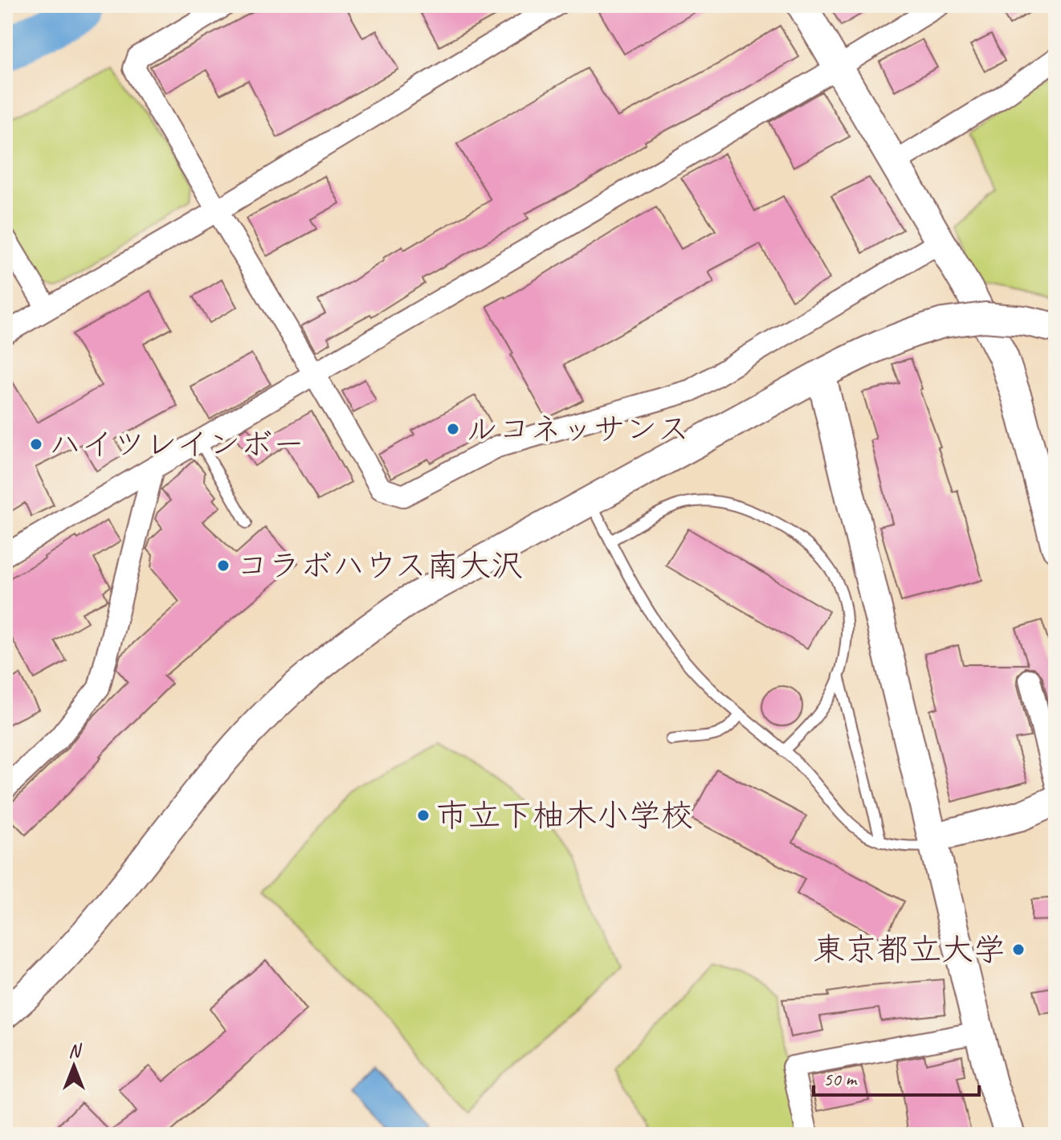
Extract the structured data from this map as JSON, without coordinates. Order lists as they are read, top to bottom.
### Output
{
  "places": [
    "ルコネッサンス",
    "ハイツレインボー",
    "コラボハウス南大沢",
    "市立下柚木小学校",
    "東京都立大学"
  ],
  "scale_bar": "50 m",
  "north": "top"
}
